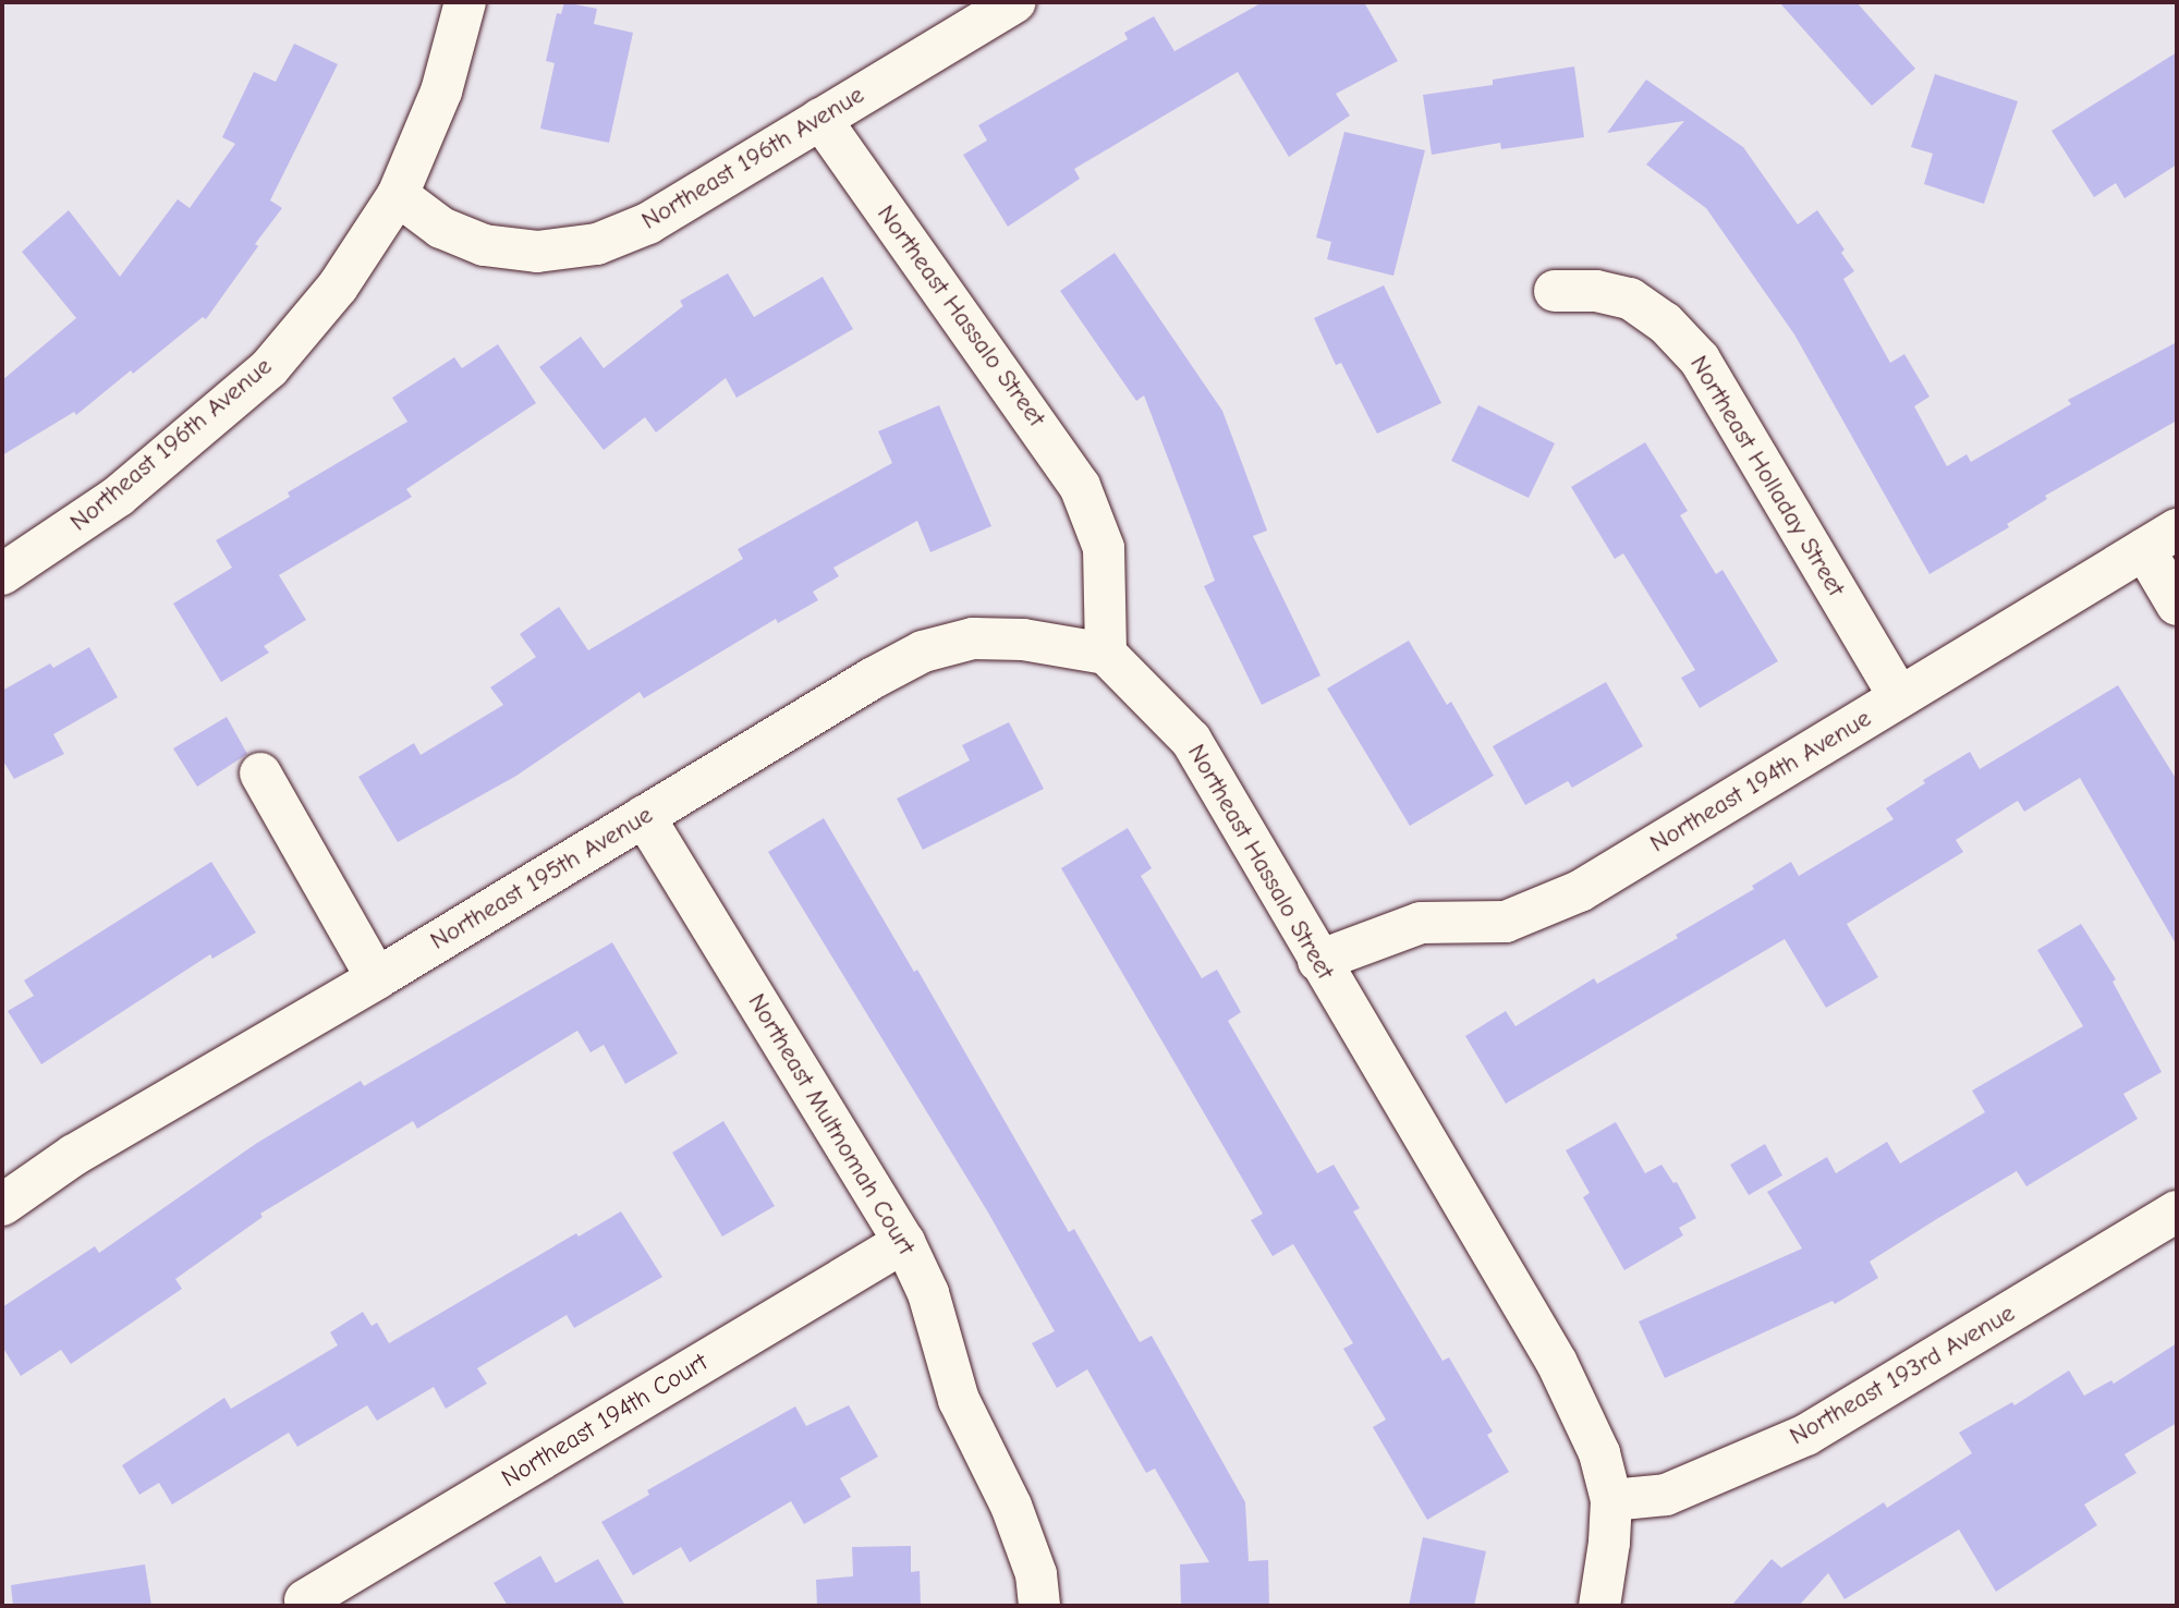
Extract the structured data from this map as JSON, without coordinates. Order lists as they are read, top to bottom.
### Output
{
  "streets": {
    "street": [
      "Northeast 196th Avenue",
      "Northeast Hassalo Street",
      "Northeast Holladay Street",
      "Northeast 194th Avenue",
      "Northeast 195th Avenue",
      "Northeast Multnomah Court",
      "Northeast 193rd Avenue",
      "Northeast 194th Court"
    ]
  },
  "crossings": [
    ["Northeast 196th Avenue", "Northeast Hassalo Street"],
    ["Northeast Hassalo Street", "Northeast 194th Avenue"],
    ["Northeast Hassalo Street", "Northeast 195th Avenue"],
    ["Northeast Hassalo Street", "Northeast 193rd Avenue"],
    ["Northeast Holladay Street", "Northeast 194th Avenue"],
    ["Northeast 195th Avenue", "Northeast Multnomah Court"],
    ["Northeast Multnomah Court", "Northeast 194th Court"]
  ]
}
